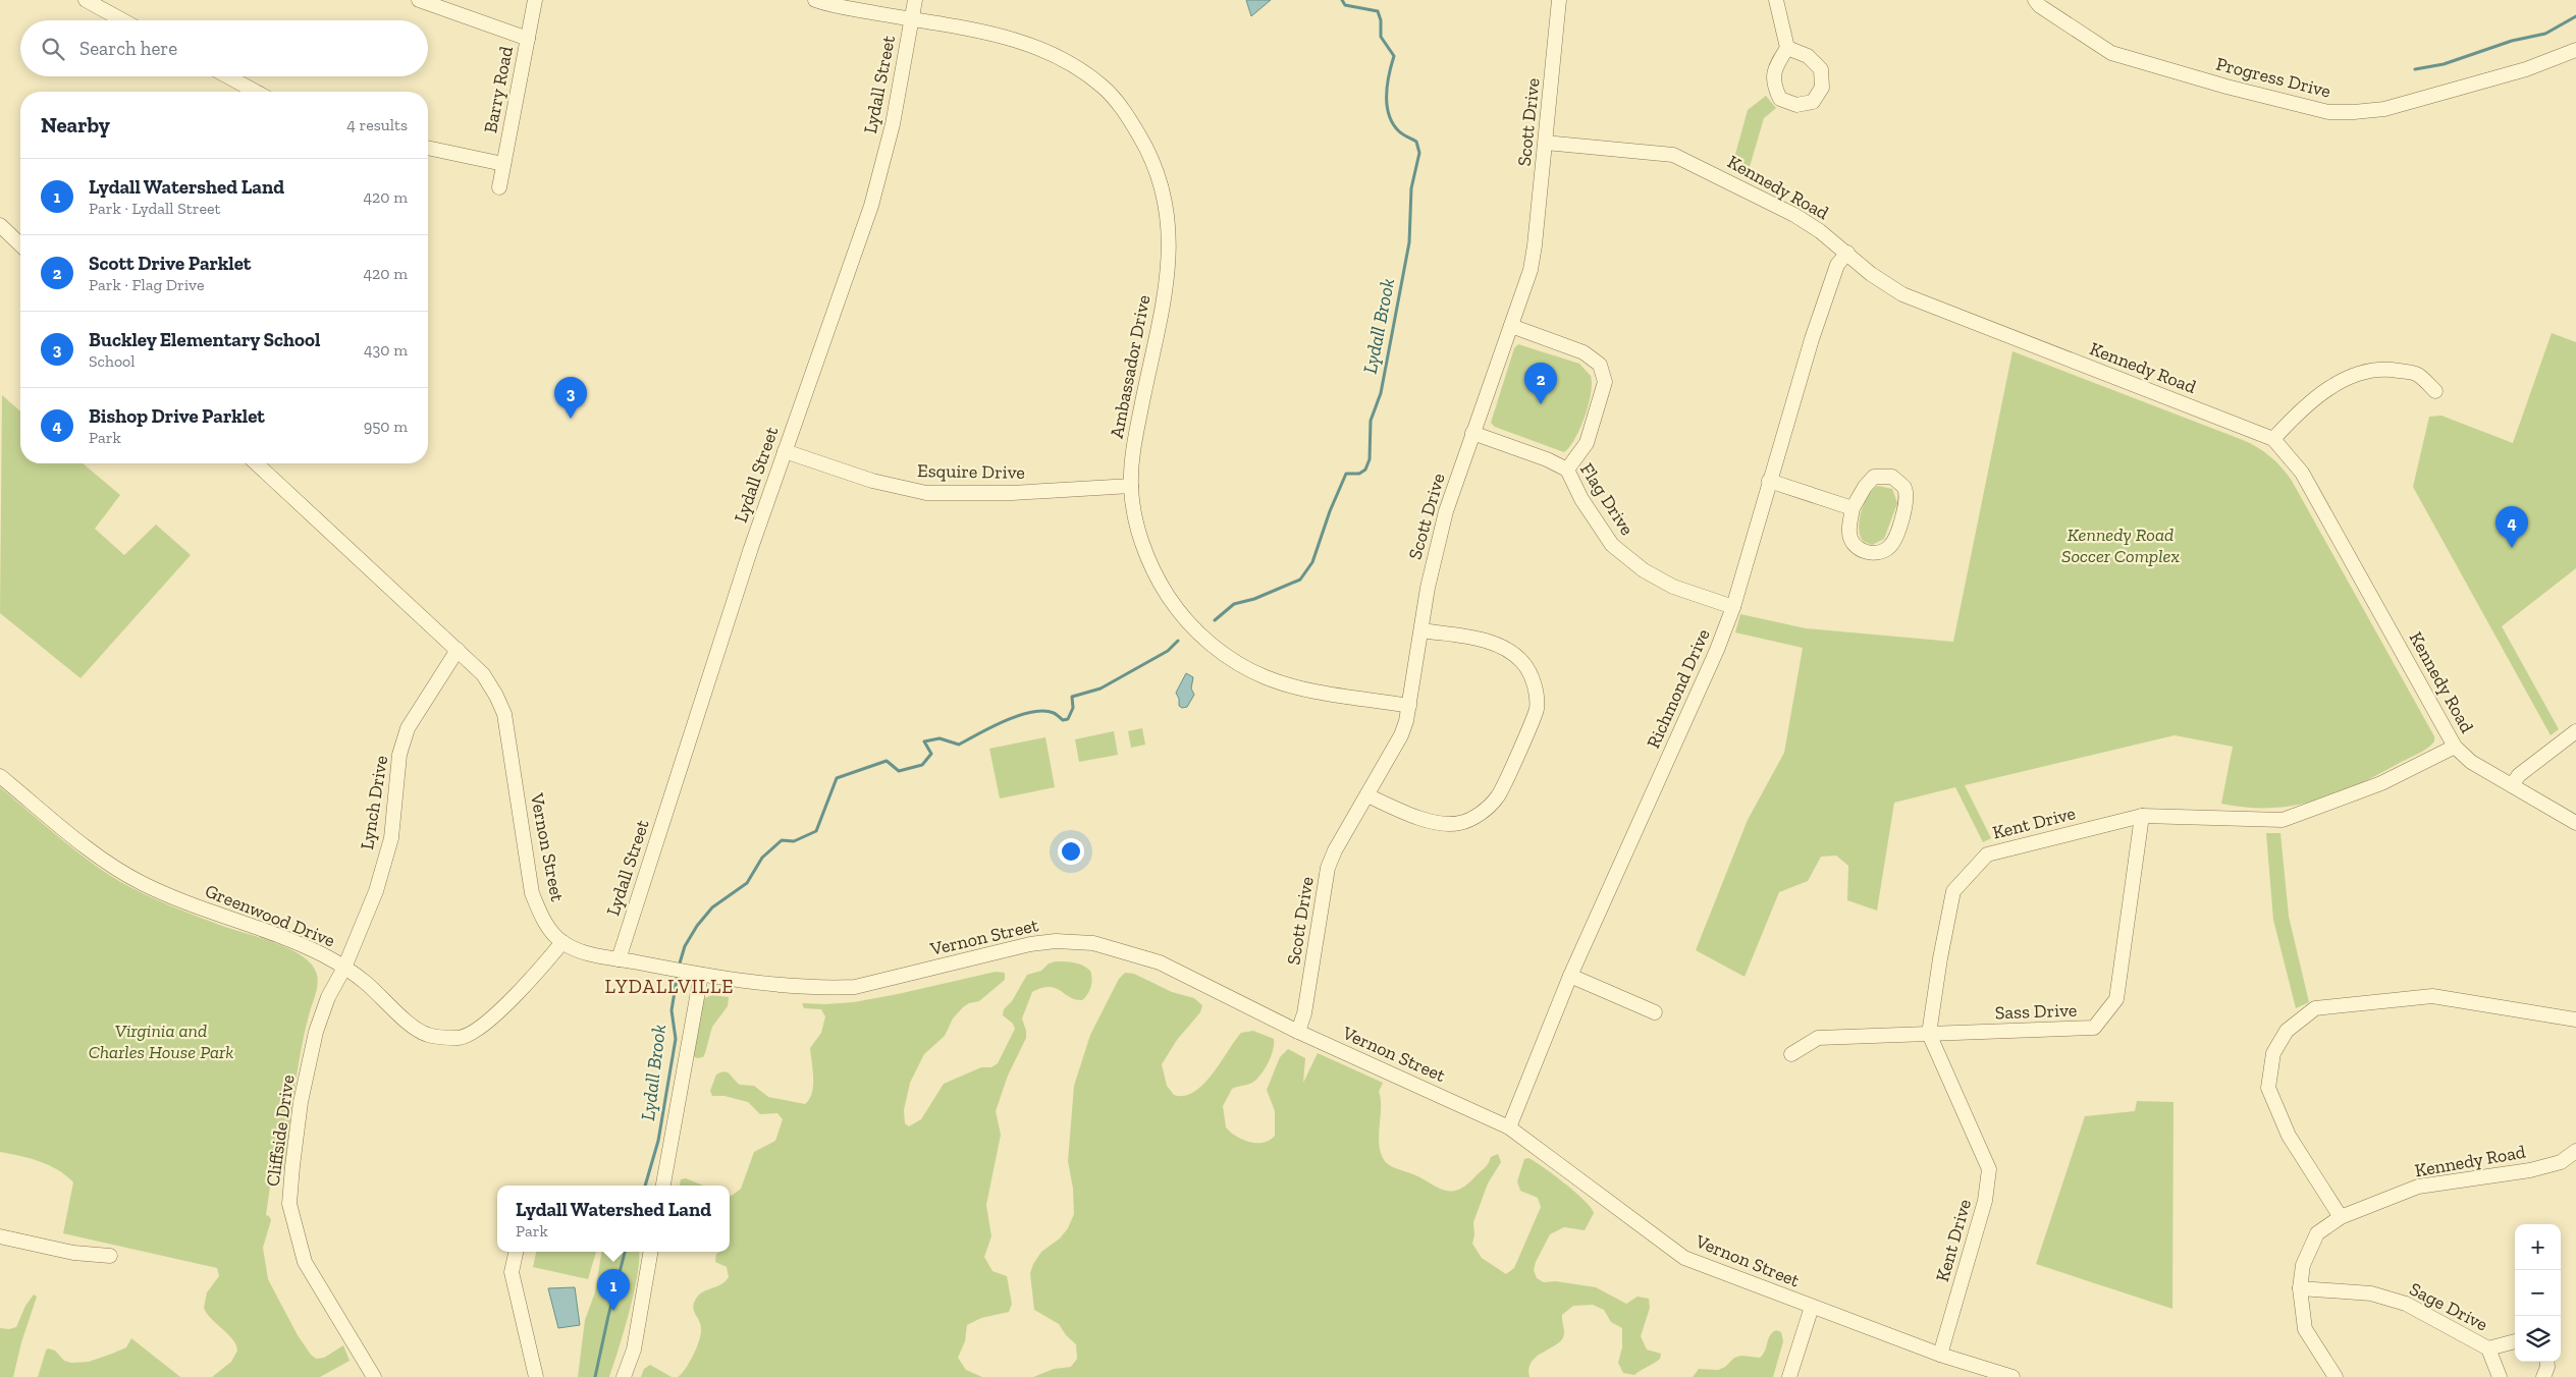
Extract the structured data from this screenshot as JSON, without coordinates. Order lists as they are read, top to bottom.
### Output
{
  "streets": {
    "street": [
      "Progress Drive",
      "Lydall Street",
      "Barry Road",
      "Scott Drive",
      "Kennedy Road",
      "Ambassador Drive",
      "Esquire Drive",
      "Flag Drive",
      "Richmond Drive",
      "Lynch Drive",
      "Kent Drive",
      "Vernon Street",
      "Greenwood Drive",
      "Sass Drive",
      "Cliffside Drive",
      "Sage Drive"
    ]
  },
  "crossings": [
    ["Lydall Street", "Ambassador Drive"],
    ["Lydall Street", "Esquire Drive"],
    ["Lydall Street", "Vernon Street"],
    ["Scott Drive", "Kennedy Road"],
    ["Scott Drive", "Ambassador Drive"],
    ["Scott Drive", "Flag Drive"],
    ["Scott Drive", "Vernon Street"],
    ["Kennedy Road", "Richmond Drive"],
    ["Kennedy Road", "Kent Drive"],
    ["Kennedy Road", "Sage Drive"],
    ["Ambassador Drive", "Esquire Drive"],
    ["Flag Drive", "Richmond Drive"],
    ["Richmond Drive", "Vernon Street"],
    ["Lynch Drive", "Vernon Street"],
    ["Lynch Drive", "Greenwood Drive"],
    ["Lynch Drive", "Cliffside Drive"],
    ["Kent Drive", "Vernon Street"],
    ["Kent Drive", "Sass Drive"],
    ["Vernon Street", "Greenwood Drive"],
    ["Greenwood Drive", "Cliffside Drive"]
  ],
  "districts": ["LYDALLVILLE"],
  "water": ["Lydall Brook"],
  "parks": ["Kennedy Road Soccer Complex", "Virginia and Charles House Park"],
  "page": {
    "search": "Search here",
    "heading": ["Nearby", "4 results"],
    "list": [
      {
        "mark": "1",
        "name": "Lydall Watershed Land",
        "note": "Park · Lydall Street",
        "value": "420 m"
      },
      {
        "mark": "2",
        "name": "Scott Drive Parklet",
        "note": "Park · Flag Drive",
        "value": "420 m"
      },
      {
        "mark": "3",
        "name": "Buckley Elementary School",
        "note": "School",
        "value": "430 m"
      },
      {
        "mark": "4",
        "name": "Bishop Drive Parklet",
        "note": "Park",
        "value": "950 m"
      }
    ],
    "pins": [
      "2",
      "3",
      "4",
      "1"
    ],
    "popup": ["Lydall Watershed Land", "Park"],
    "map_buttons": ["+", "−"]
  }
}
